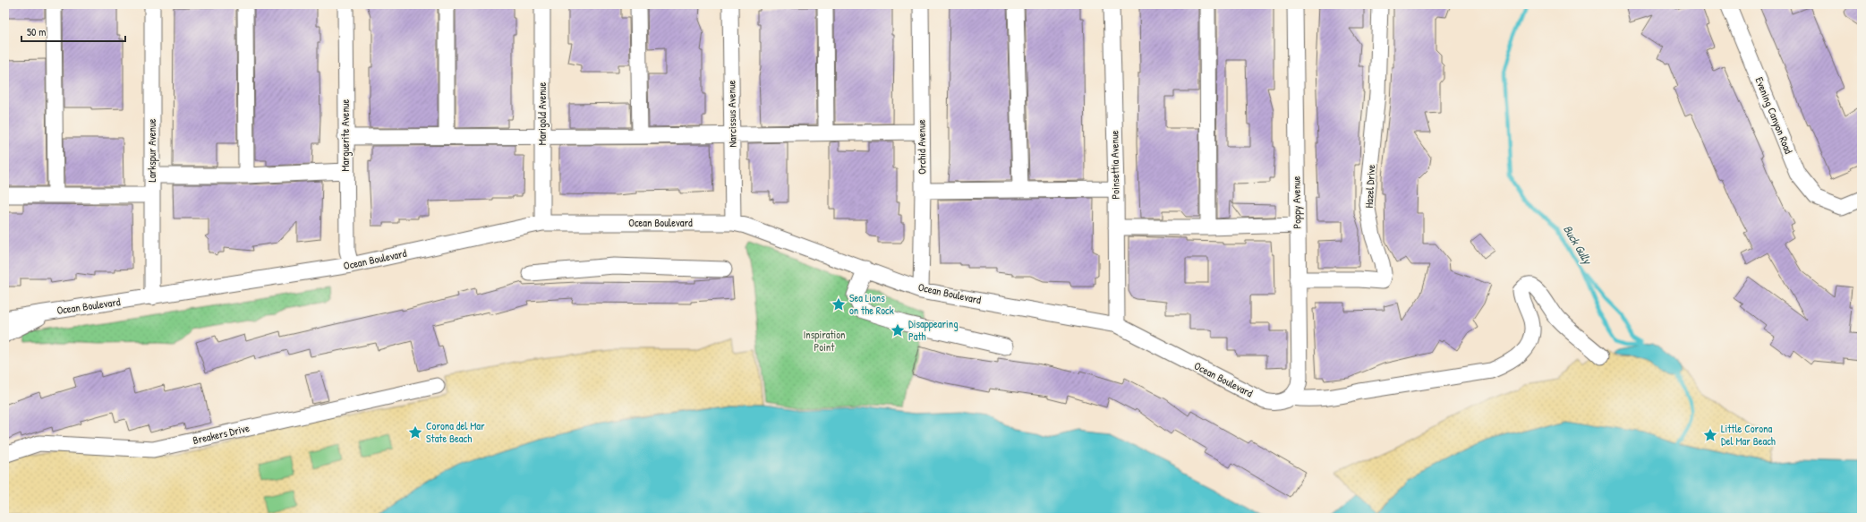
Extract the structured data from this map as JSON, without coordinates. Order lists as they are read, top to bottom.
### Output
{
  "streets": {
    "street": [
      "Marigold Avenue",
      "Narcissus Avenue",
      "Evening Canyon Road",
      "Marguerite Avenue",
      "Orchid Avenue",
      "Larkspur Avenue",
      "Poinsettia Avenue",
      "Hazel Drive",
      "Poppy Avenue",
      "Ocean Boulevard",
      "Breakers Drive"
    ]
  },
  "crossings": [
    ["Marigold Avenue", "Ocean Boulevard"],
    ["Narcissus Avenue", "Ocean Boulevard"],
    ["Marguerite Avenue", "Ocean Boulevard"],
    ["Orchid Avenue", "Ocean Boulevard"],
    ["Larkspur Avenue", "Ocean Boulevard"],
    ["Poinsettia Avenue", "Ocean Boulevard"],
    ["Hazel Drive", "Poppy Avenue"],
    ["Poppy Avenue", "Ocean Boulevard"]
  ],
  "water": ["Buck Gully"],
  "parks": ["Inspiration Point"],
  "places": {
    "place": [
      "Sea Lions on the Rock",
      "Disappearing Path",
      "Corona del Mar State Beach",
      "Little Corona Del Mar Beach"
    ]
  },
  "scale_bar": "50 m"
}
